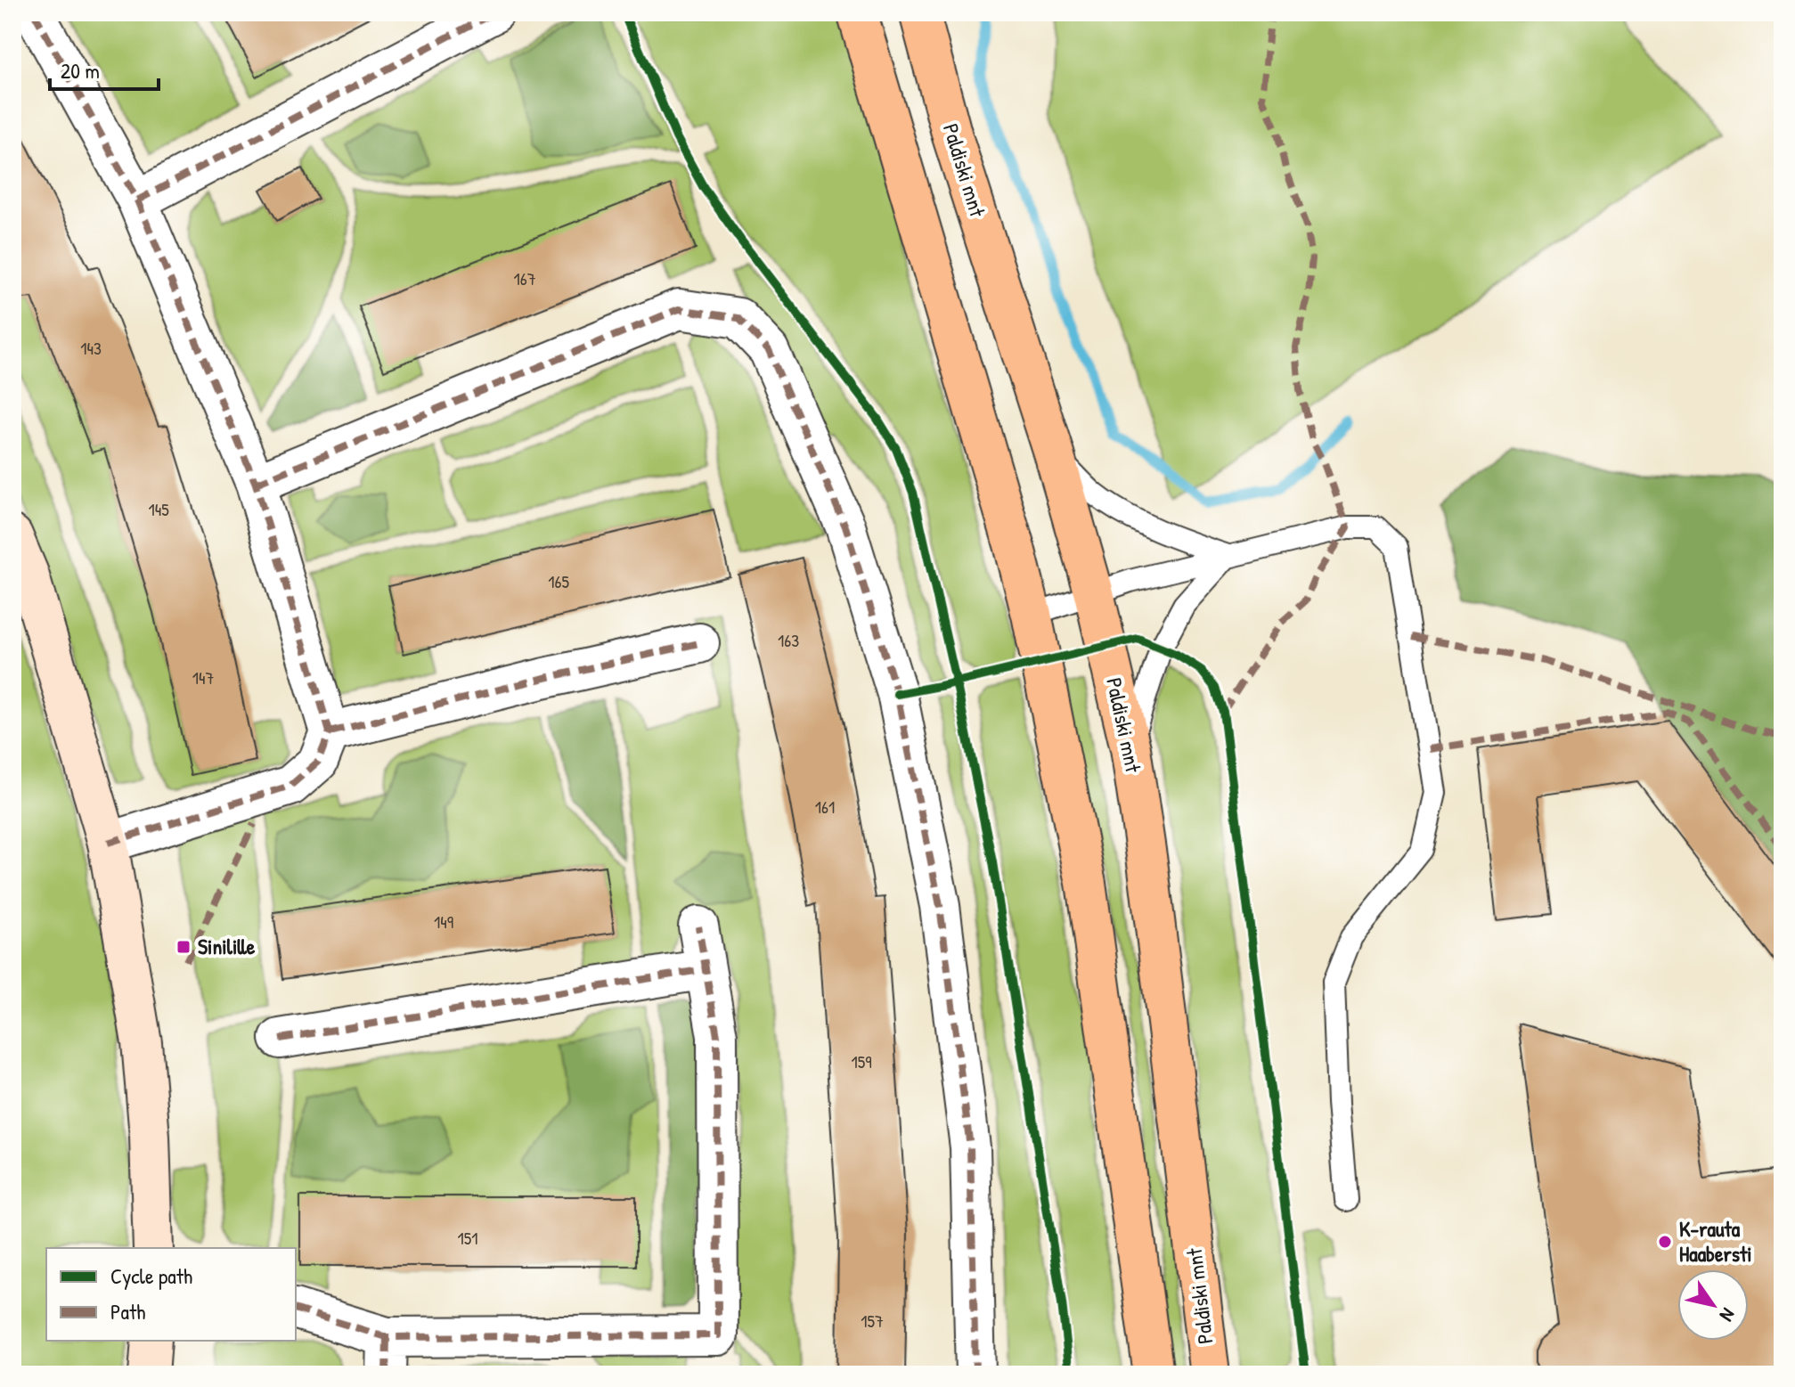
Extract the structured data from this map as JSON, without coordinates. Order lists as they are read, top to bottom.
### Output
{
  "streets": {
    "main road": ["Paldiski mnt"]
  },
  "places": {
    "transit": ["Sinilille"],
    "other": ["K-rauta Haabersti"]
  },
  "house_numbers": [
    "167",
    "143",
    "145",
    "165",
    "163",
    "147",
    "161",
    "149",
    "159",
    "151",
    "157"
  ],
  "legend": ["Cycle path", "Path"],
  "scale_bar": "20 m",
  "north": "bottom right"
}
